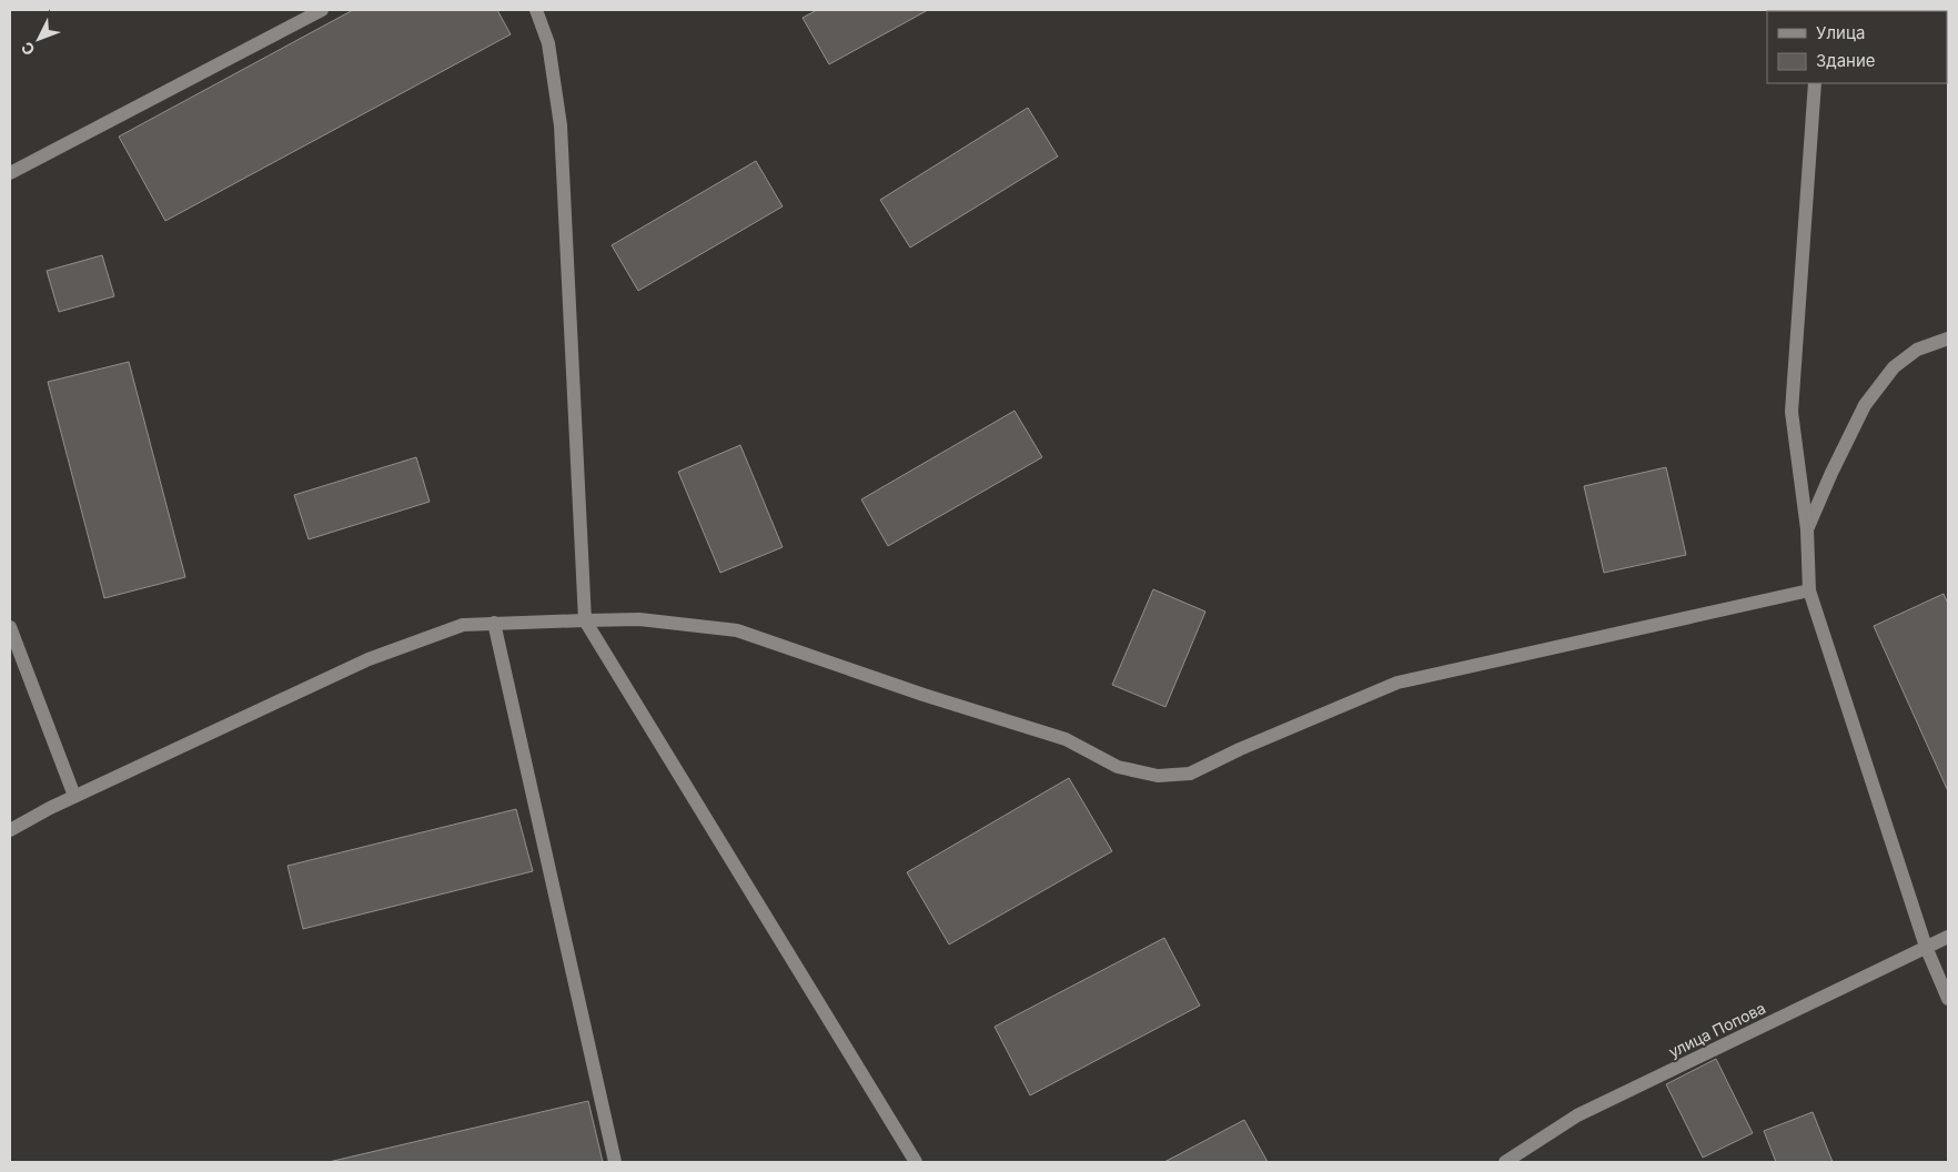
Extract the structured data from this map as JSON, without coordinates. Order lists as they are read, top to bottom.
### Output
{
  "streets": {
    "street": ["улица Попова"]
  },
  "legend": ["Улица", "Здание"],
  "north": "bottom left"
}
